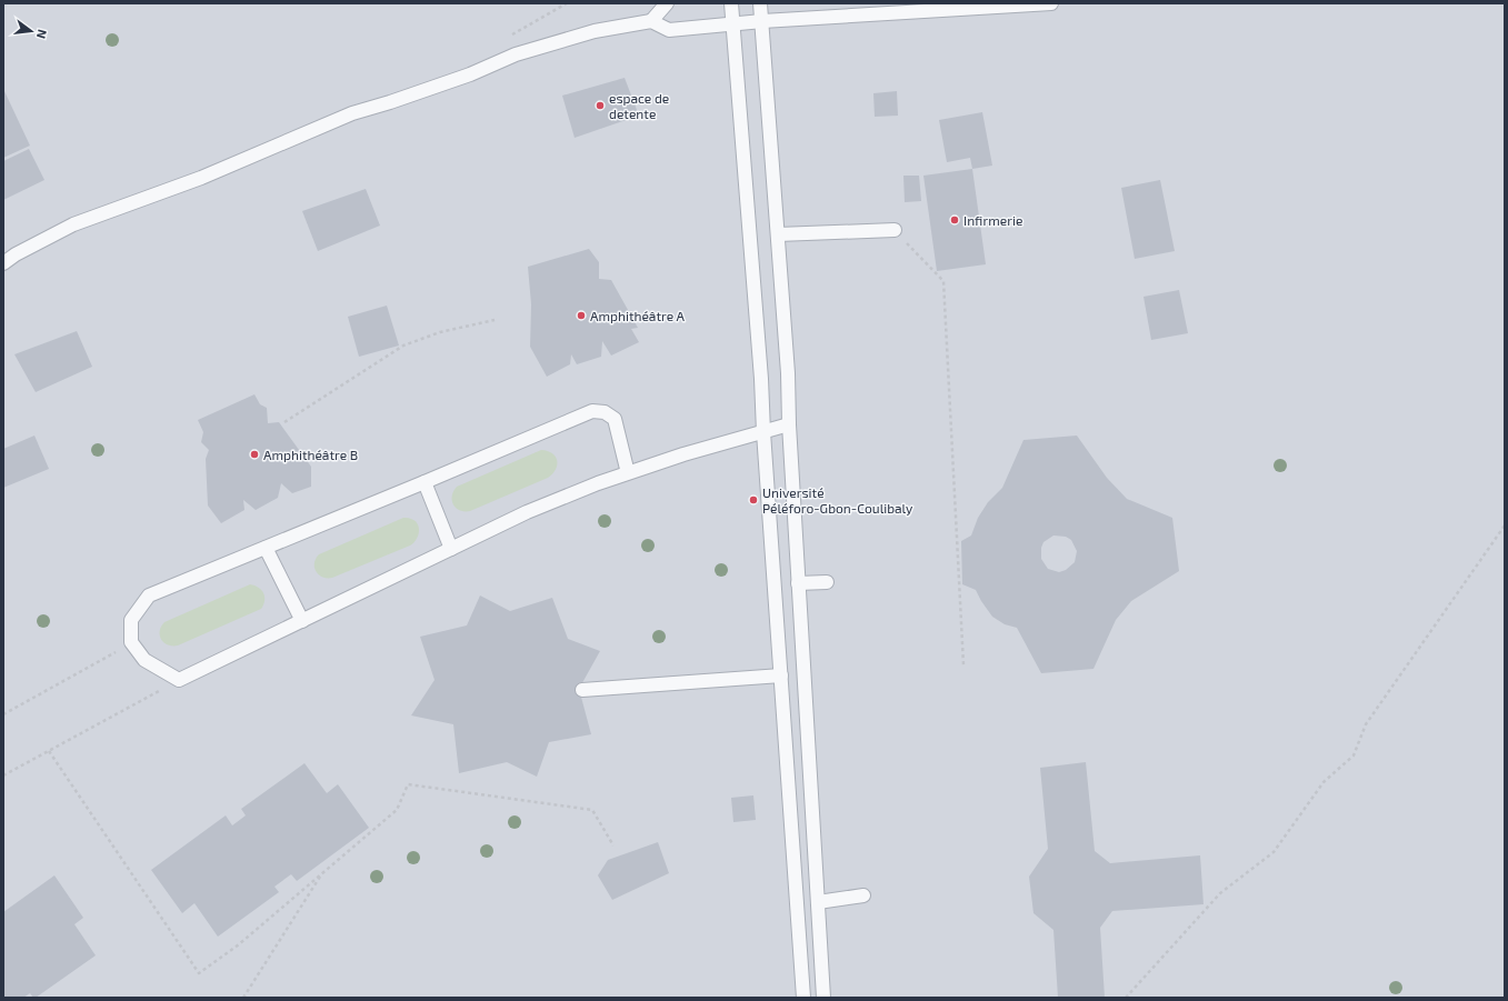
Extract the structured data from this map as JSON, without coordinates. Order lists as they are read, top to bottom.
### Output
{
  "places": [
    "espace de detente",
    "Infirmerie",
    "Amphithéâtre A",
    "Amphithéâtre B",
    "Université Péléforo-Gbon-Coulibaly"
  ],
  "north": "right"
}
